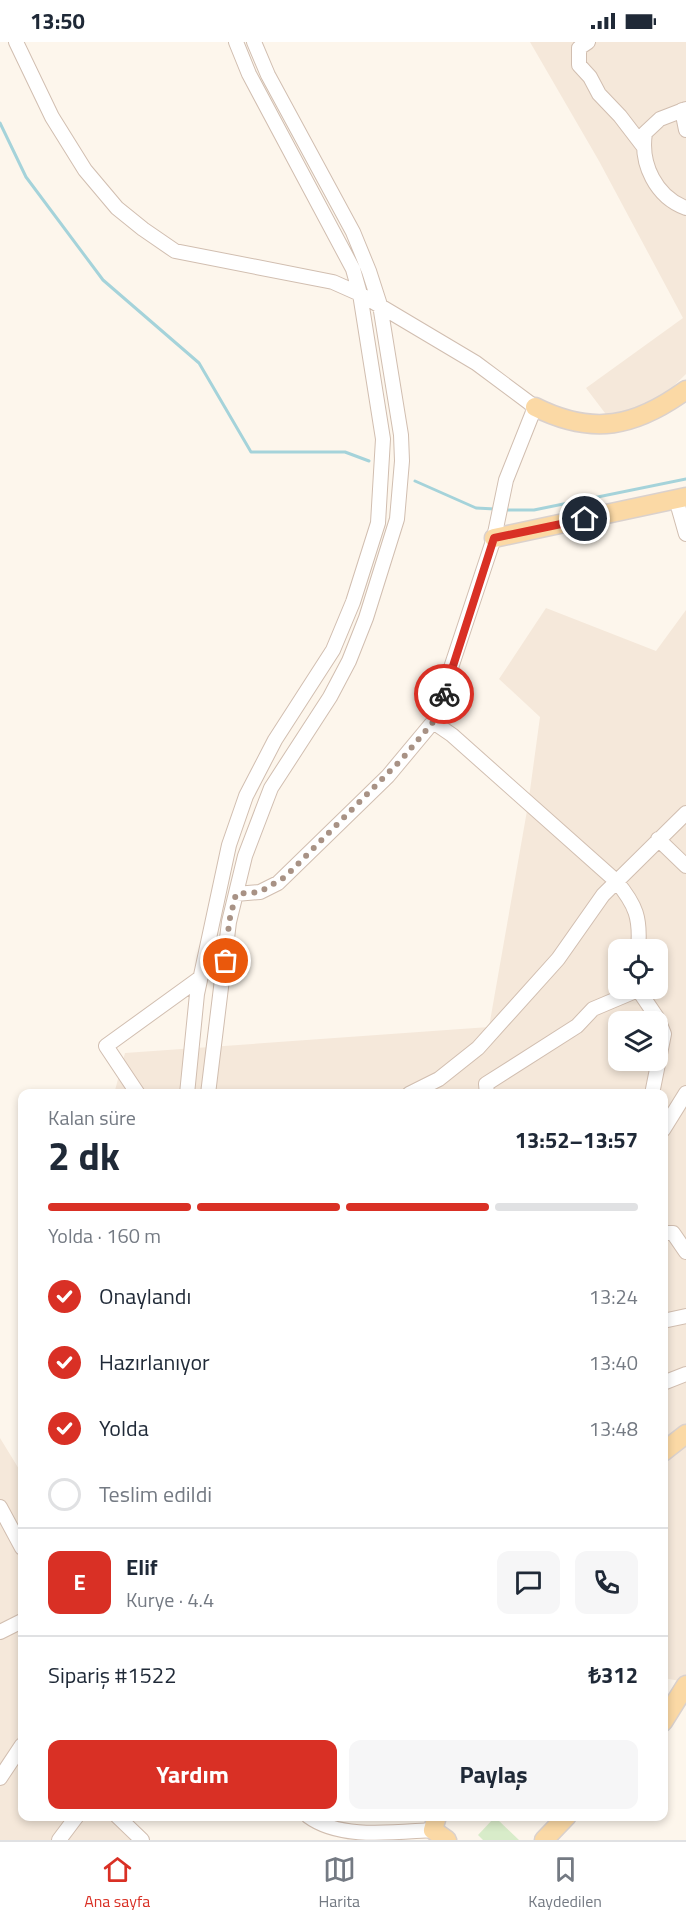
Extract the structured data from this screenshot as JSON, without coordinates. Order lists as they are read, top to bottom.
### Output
{
  "page": {
    "status": "13:50",
    "heading": ["2 dk", "Kalan süre", "13:52–13:57"],
    "panel": [
      "Elif",
      "Kurye · 4.4",
      "Sipariş #1522",
      "₺312"
    ],
    "bar": "Yolda · 160 m",
    "list": [
      ["Onaylandı", "13:24"],
      ["Hazırlanıyor", "13:40"],
      ["Yolda", "13:48"],
      "Teslim edildi"
    ],
    "round": "E",
    "buttons": ["Yardım", "Paylaş"],
    "tabs": ["Ana sayfa", "Harita", "Kaydedilen"]
  }
}
